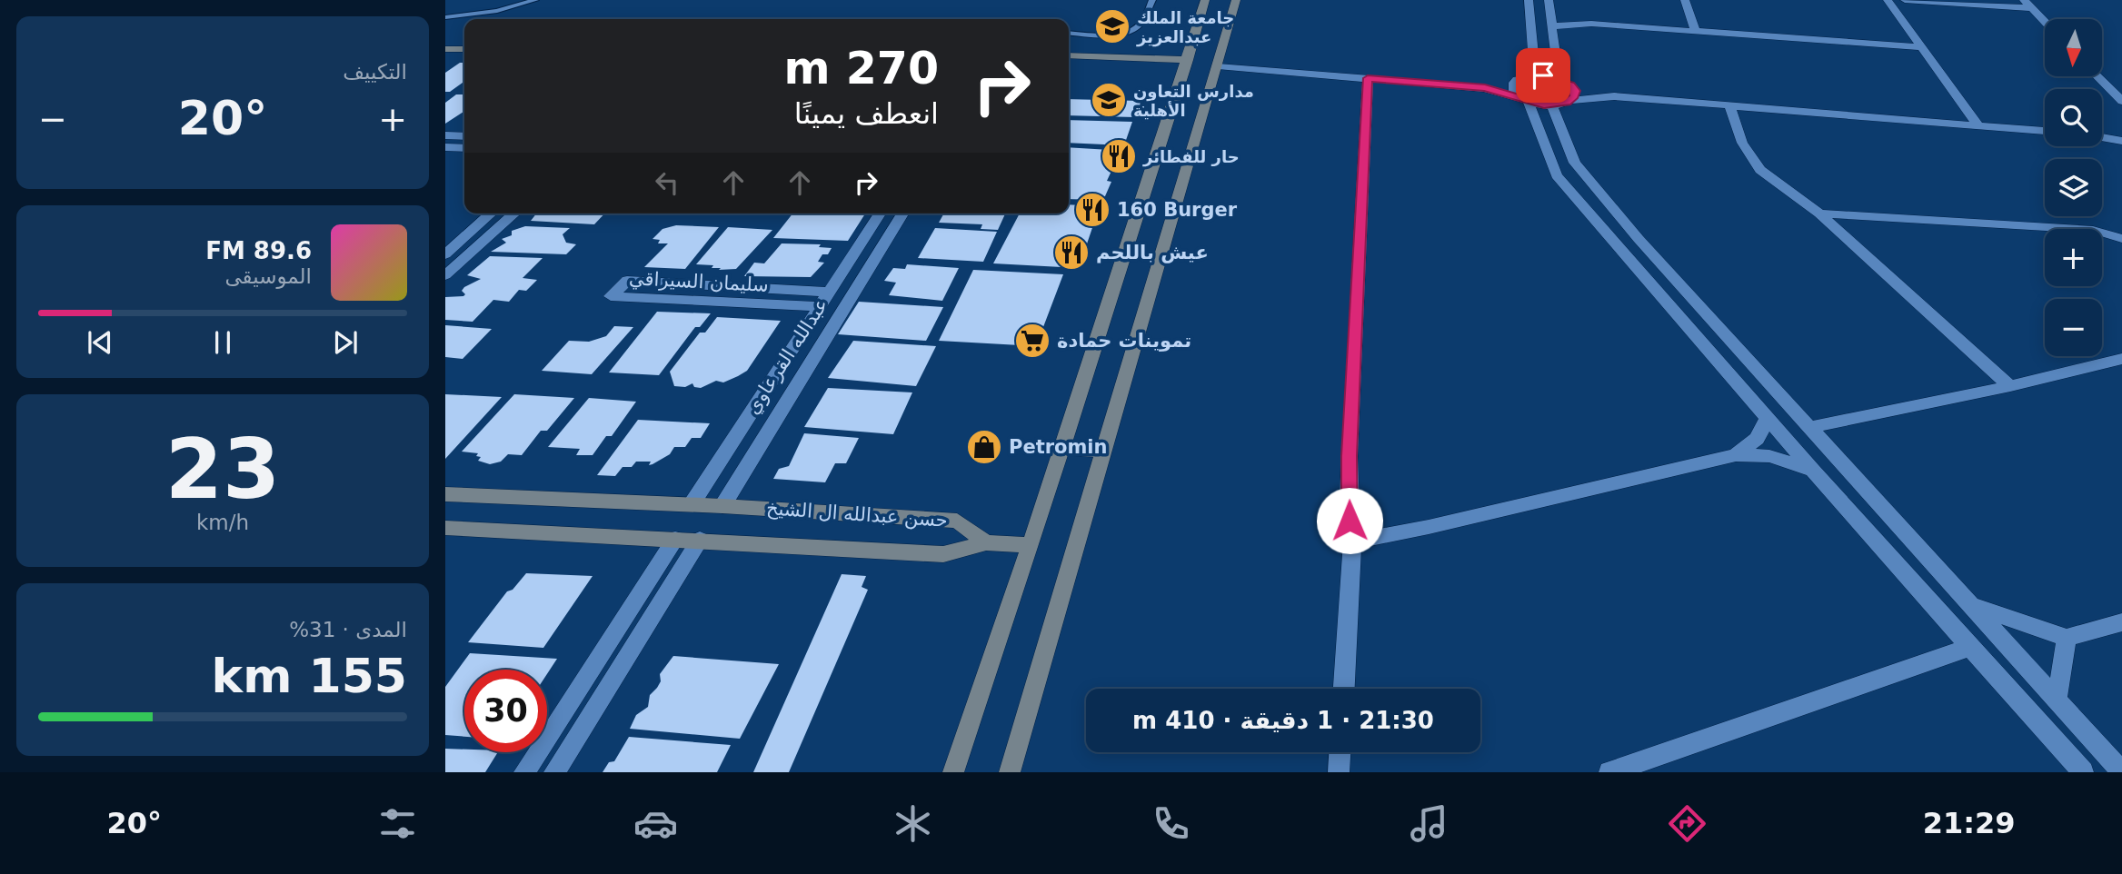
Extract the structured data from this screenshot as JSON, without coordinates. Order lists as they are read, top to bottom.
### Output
{
  "streets": {
    "main road": ["حسن عبدالله ال الشيخ"],
    "street": ["سليمان السيراقي", "عبدالله القرعاوي"]
  },
  "crossings": [
    ["سليمان السيراقي", "عبدالله القرعاوي"],
    ["عبدالله القرعاوي", "حسن عبدالله ال الشيخ"]
  ],
  "places": {
    "school or university": ["جامعة الملك عبدالعزيز", "مدارس التعاون الأهلية"],
    "restaurant": ["حار للفطائر", "160 Burger", "عيش باللحم"],
    "supermarket": ["تموينات حمادة"],
    "shop": ["Petromin"]
  },
  "north": "bottom",
  "page": {
    "tile": [
      "التكييف",
      ["23", "km/h"],
      ["المدى · 31%", "155 km"]
    ],
    "map_buttons": ["+", "−"],
    "turn": ["270 m", "انعطف يمينًا"],
    "heat": ["−", "20°", "+"],
    "song": ["89.6 FM", "الموسيقى"],
    "limit": "30",
    "trip": "21:30 · 1 دقيقة · 410 m",
    "tabs": ["21:29", "20°"]
  }
}
